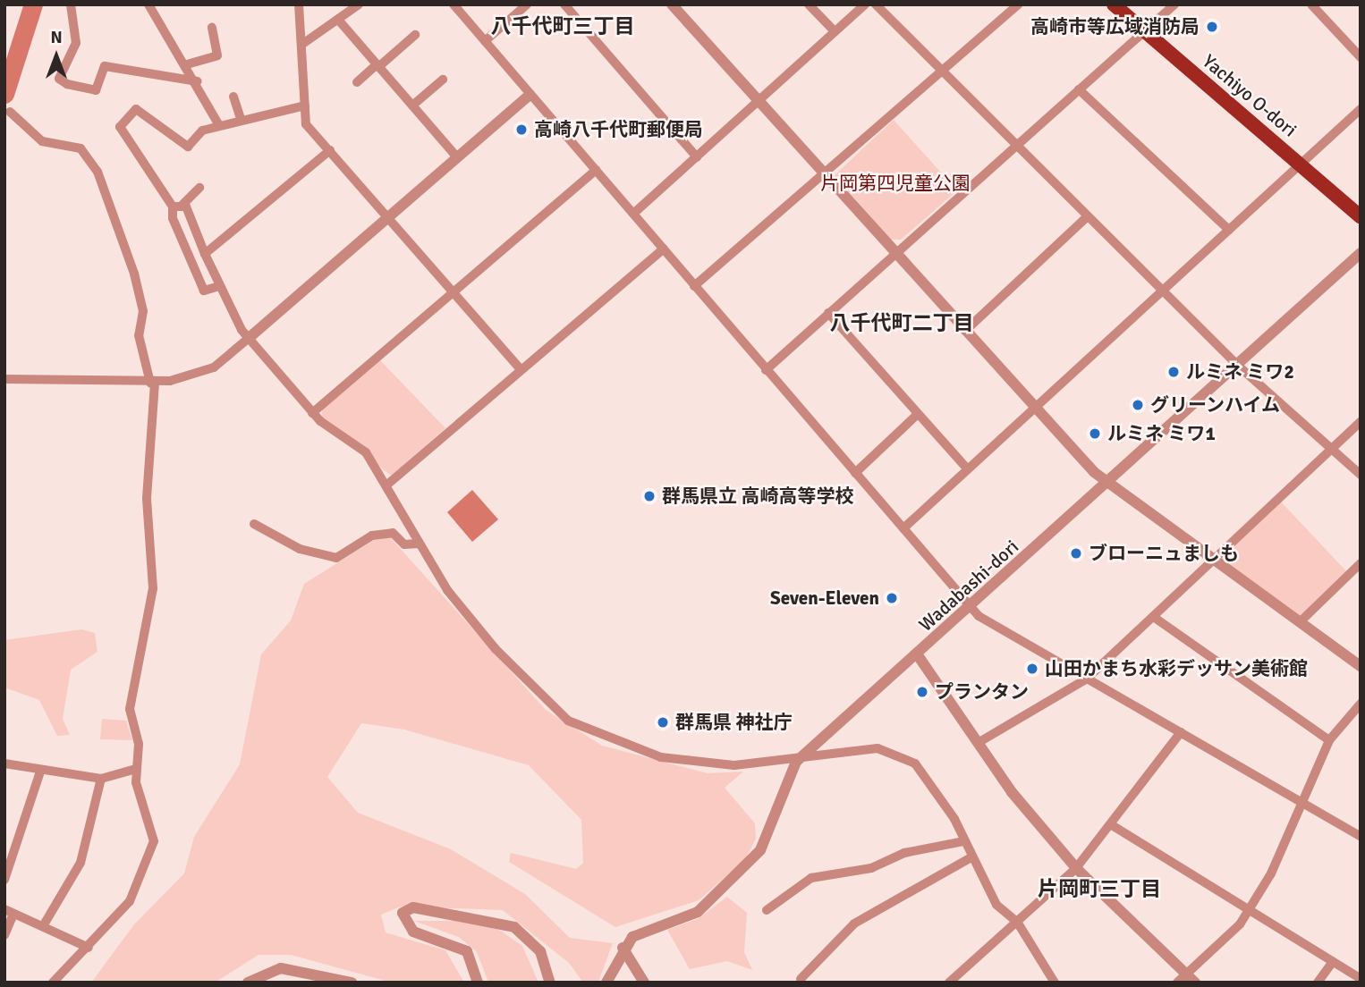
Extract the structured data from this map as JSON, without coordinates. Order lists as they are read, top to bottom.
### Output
{
  "streets": {
    "main road": ["Yachiyo O-dori"],
    "street": ["Wadabashi-dori"]
  },
  "districts": ["八千代町三丁目", "八千代町二丁目", "片岡町三丁目"],
  "parks": ["片岡第四児童公園"],
  "places": [
    "高崎市等広域消防局",
    "高崎八千代町郵便局",
    "ルミネ ミワ2",
    "グリーンハイム",
    "ルミネ ミワ1",
    "群馬県立 高崎高等学校",
    "ブローニュましも",
    "Seven-Eleven",
    "山田かまち水彩デッサン美術館",
    "プランタン",
    "群馬県 神社庁"
  ],
  "north": "top"
}
